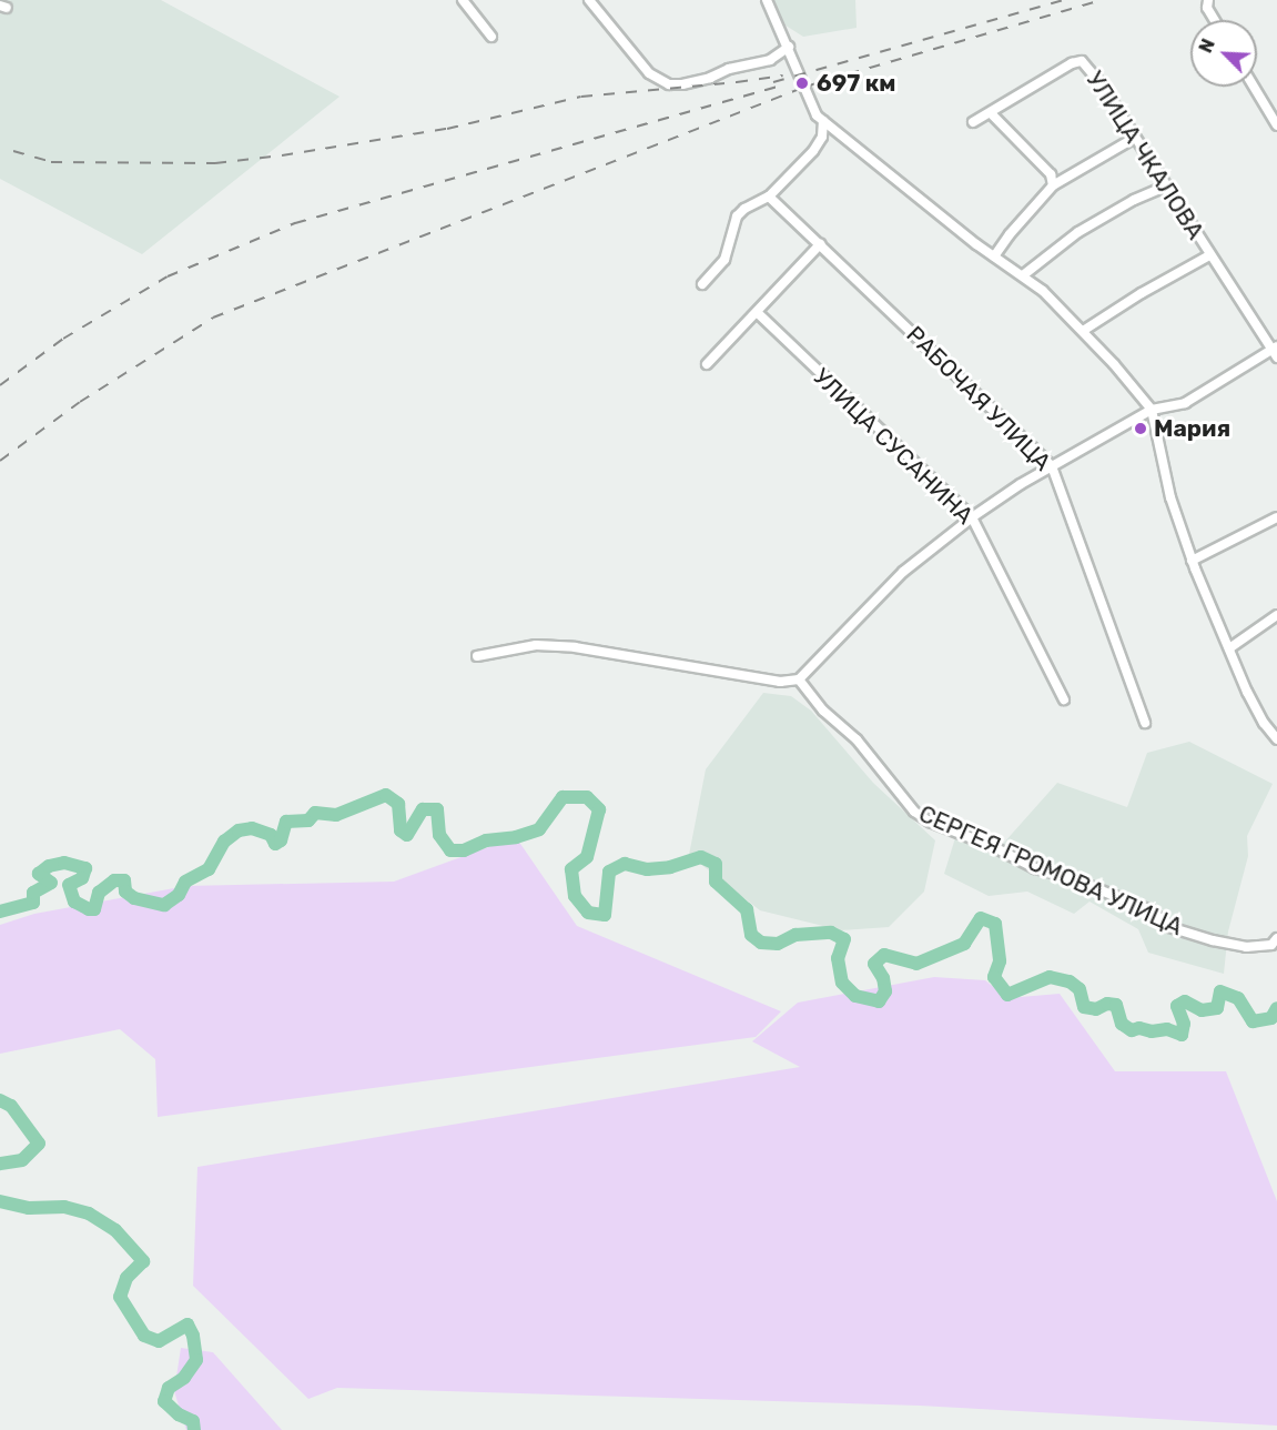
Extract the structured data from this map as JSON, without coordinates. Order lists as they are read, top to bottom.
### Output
{
  "streets": {
    "street": [
      "УЛИЦА ЧКАЛОВА",
      "РАБОЧАЯ УЛИЦА",
      "УЛИЦА СУСАНИНА",
      "СЕРГЕЯ ГРОМОВА УЛИЦА"
    ]
  },
  "places": ["697 км", "Мария"],
  "north": "top left"
}
